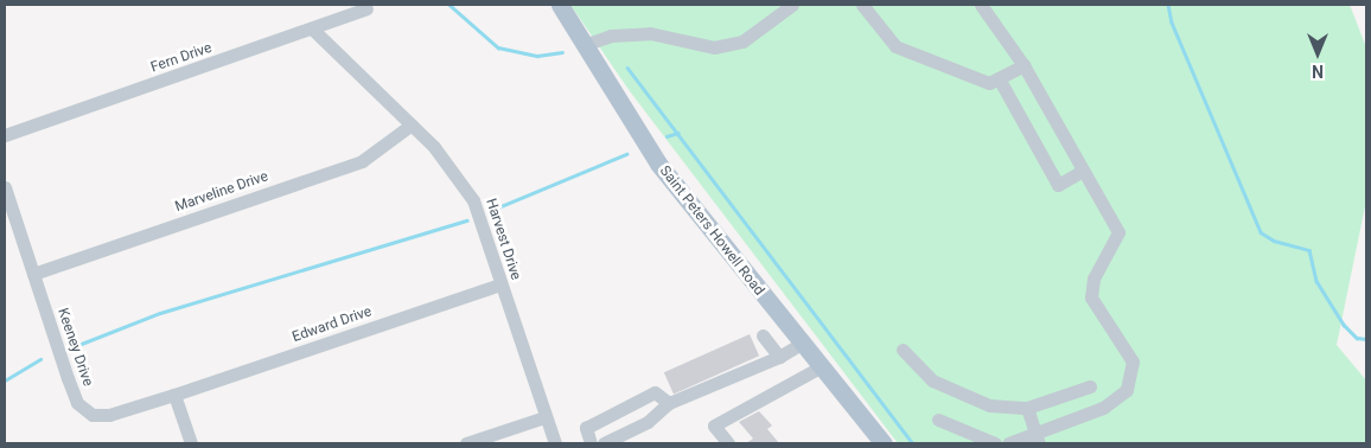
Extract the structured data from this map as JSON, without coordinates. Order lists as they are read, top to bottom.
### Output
{
  "streets": {
    "main road": ["Saint Peters Howell Road"],
    "street": [
      "Fern Drive",
      "Marveline Drive",
      "Harvest Drive",
      "Edward Drive",
      "Keeney Drive"
    ]
  },
  "crossings": [
    ["Fern Drive", "Harvest Drive"],
    ["Marveline Drive", "Harvest Drive"],
    ["Marveline Drive", "Keeney Drive"],
    ["Harvest Drive", "Edward Drive"],
    ["Edward Drive", "Keeney Drive"]
  ],
  "north": "bottom"
}
